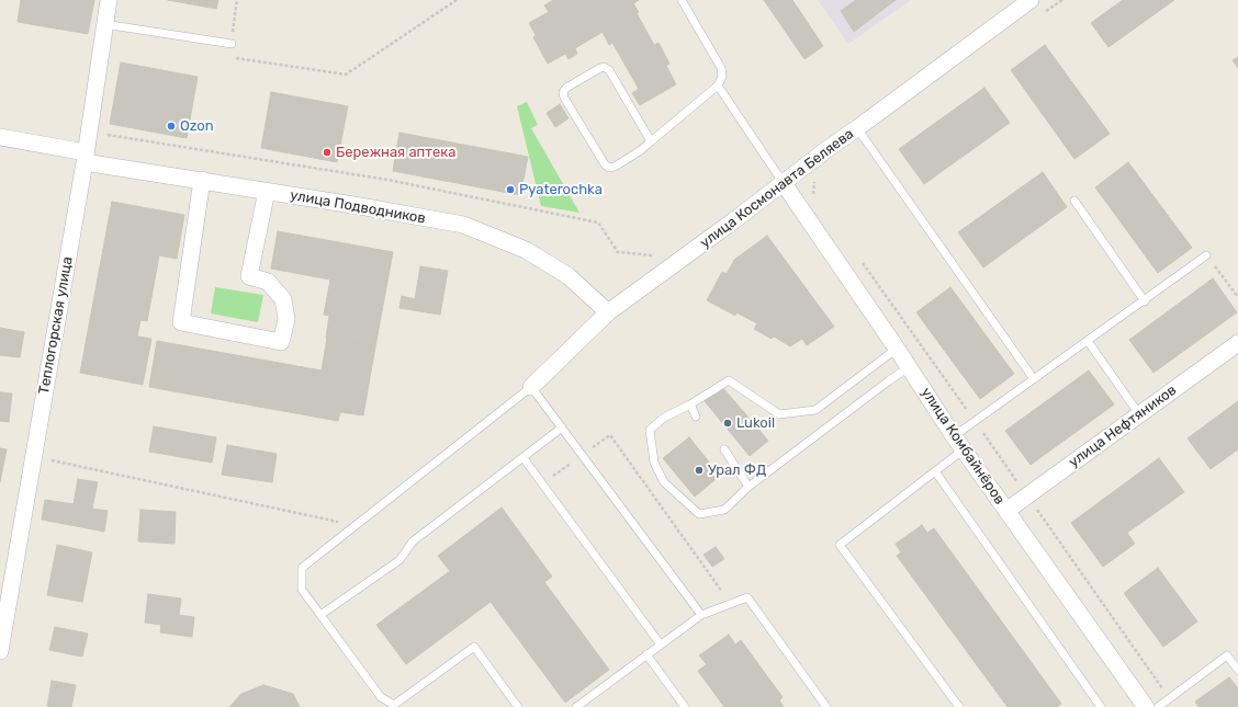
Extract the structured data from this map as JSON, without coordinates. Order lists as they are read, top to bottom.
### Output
{
  "streets": {
    "street": [
      "улица Космонавта Беляева",
      "улица Подводников",
      "Теплогорская улица",
      "улица Нефтяников",
      "улица Комбайнёров"
    ]
  },
  "crossings": [
    ["улица Космонавта Беляева", "улица Подводников"],
    ["улица Космонавта Беляева", "улица Комбайнёров"],
    ["улица Подводников", "Теплогорская улица"],
    ["улица Нефтяников", "улица Комбайнёров"]
  ],
  "places": [
    "Ozon",
    "Бережная аптека",
    "Pyaterochka",
    "Lukoil",
    "Урал ФД"
  ]
}
